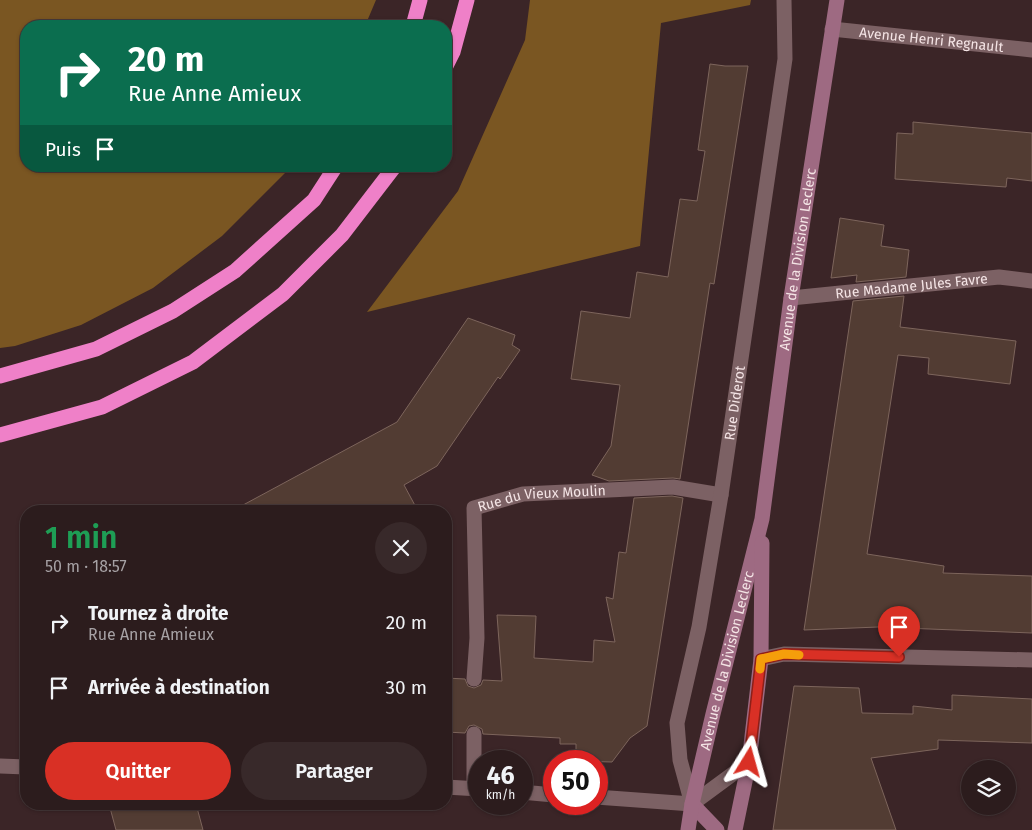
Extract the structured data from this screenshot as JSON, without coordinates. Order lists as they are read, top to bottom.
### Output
{
  "streets": {
    "main road": ["Avenue de la Division Leclerc"],
    "street": [
      "Avenue Henri Regnault",
      "Rue Madame Jules Favre",
      "Rue Diderot",
      "Rue du Vieux Moulin"
    ]
  },
  "crossings": [
    ["Avenue Henri Regnault", "Avenue de la Division Leclerc"],
    ["Avenue de la Division Leclerc", "Rue Madame Jules Favre"],
    ["Avenue de la Division Leclerc", "Rue Diderot"],
    ["Rue Diderot", "Rue du Vieux Moulin"]
  ],
  "page": {
    "turn": ["20 m", "Rue Anne Amieux"],
    "then": "Puis",
    "heading": ["1 min", "50 m · 18:57"],
    "list": [
      {
        "name": "Tournez à droite",
        "note": "Rue Anne Amieux",
        "value": "20 m"
      },
      {
        "name": "Arrivée à destination",
        "value": "30 m"
      }
    ],
    "buttons": ["Quitter", "Partager"],
    "speed": "46 km/h",
    "limit": "50"
  }
}
